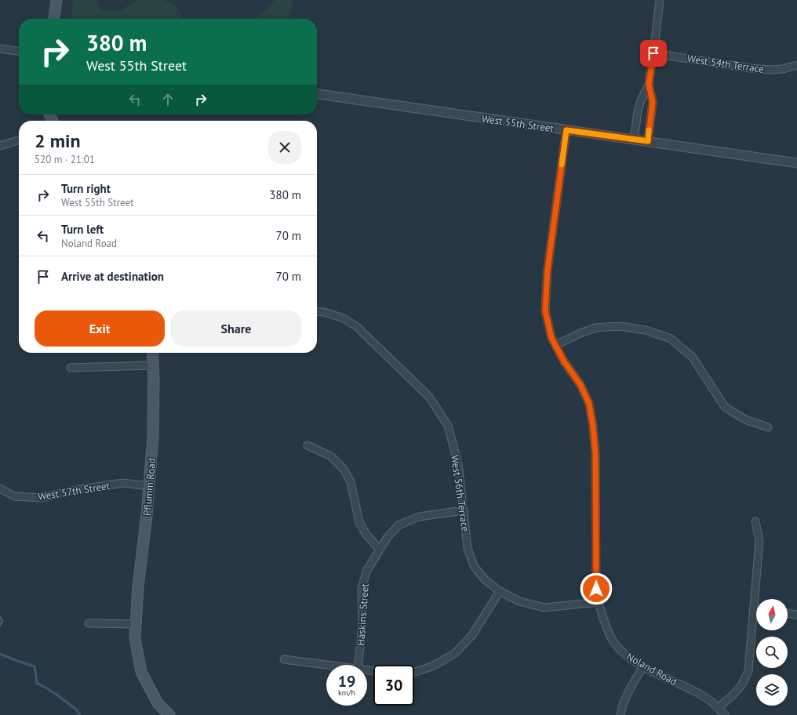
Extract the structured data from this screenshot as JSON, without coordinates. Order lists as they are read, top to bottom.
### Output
{
  "streets": {
    "main road": ["Pflumm Road"],
    "street": [
      "West 54th Terrace",
      "West 55th Street",
      "West 57th Street",
      "West 56th Terrace",
      "Haskins Street",
      "Noland Road"
    ]
  },
  "crossings": [
    ["West 55th Street", "Noland Road"],
    ["Pflumm Road", "West 57th Street"],
    ["West 56th Terrace", "Haskins Street"],
    ["West 56th Terrace", "Noland Road"]
  ],
  "north": "top",
  "page": {
    "turn": ["380 m", "West 55th Street"],
    "heading": ["2 min", "520 m · 21:01"],
    "list": [
      {
        "name": "Turn right",
        "note": "West 55th Street",
        "value": "380 m"
      },
      {
        "name": "Turn left",
        "note": "Noland Road",
        "value": "70 m"
      },
      {
        "name": "Arrive at destination",
        "value": "70 m"
      }
    ],
    "buttons": ["Exit", "Share"],
    "speed": "19 km/h",
    "limit": "30"
  }
}
